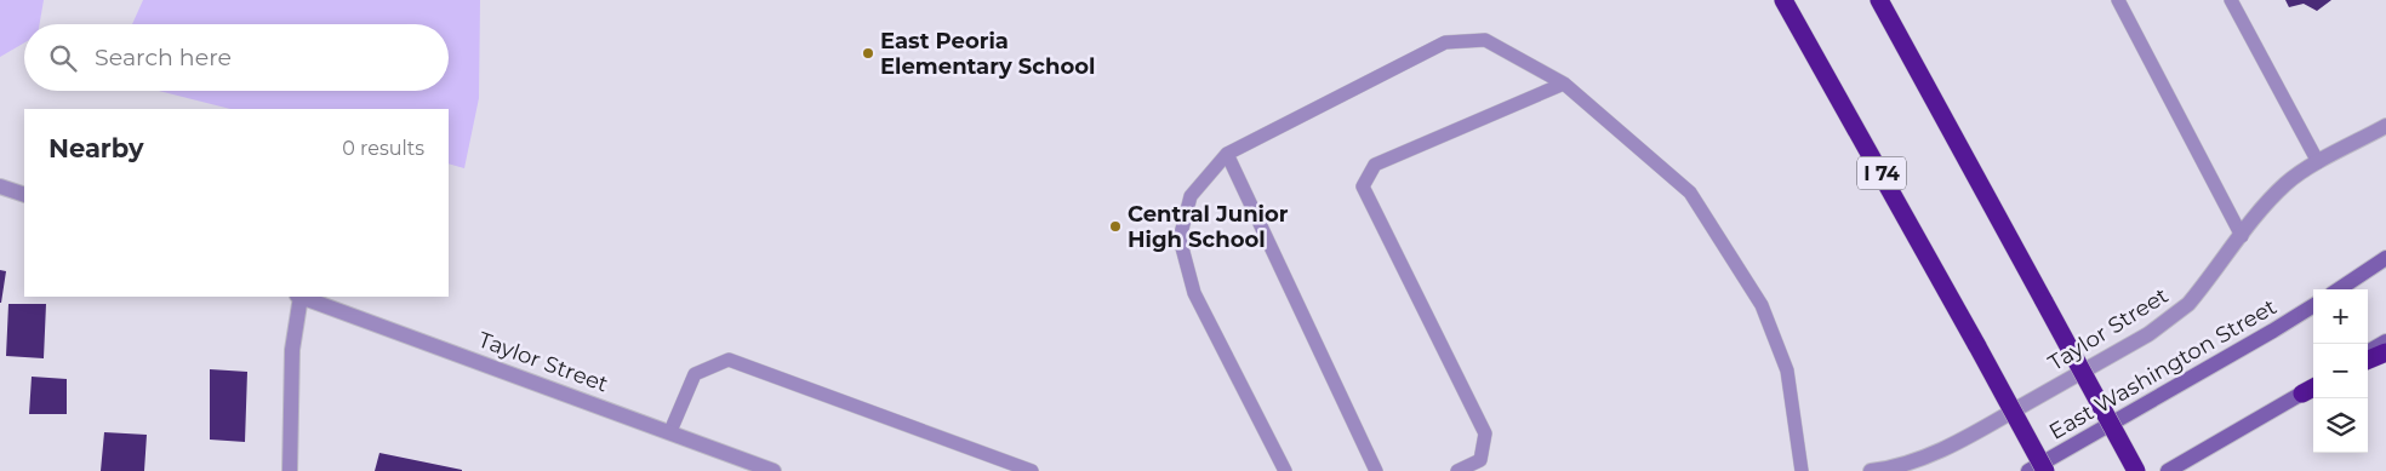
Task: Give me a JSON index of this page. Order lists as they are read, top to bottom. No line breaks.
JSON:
{"streets":{"highway":["I 74"],"main road":["East Washington Street"],"street":["Taylor Street"]},"places":["East Peoria Elementary School","Central Junior High School"],"page":{"search":"Search here","heading":["Nearby","0 results"],"map_buttons":["+","−"]}}
